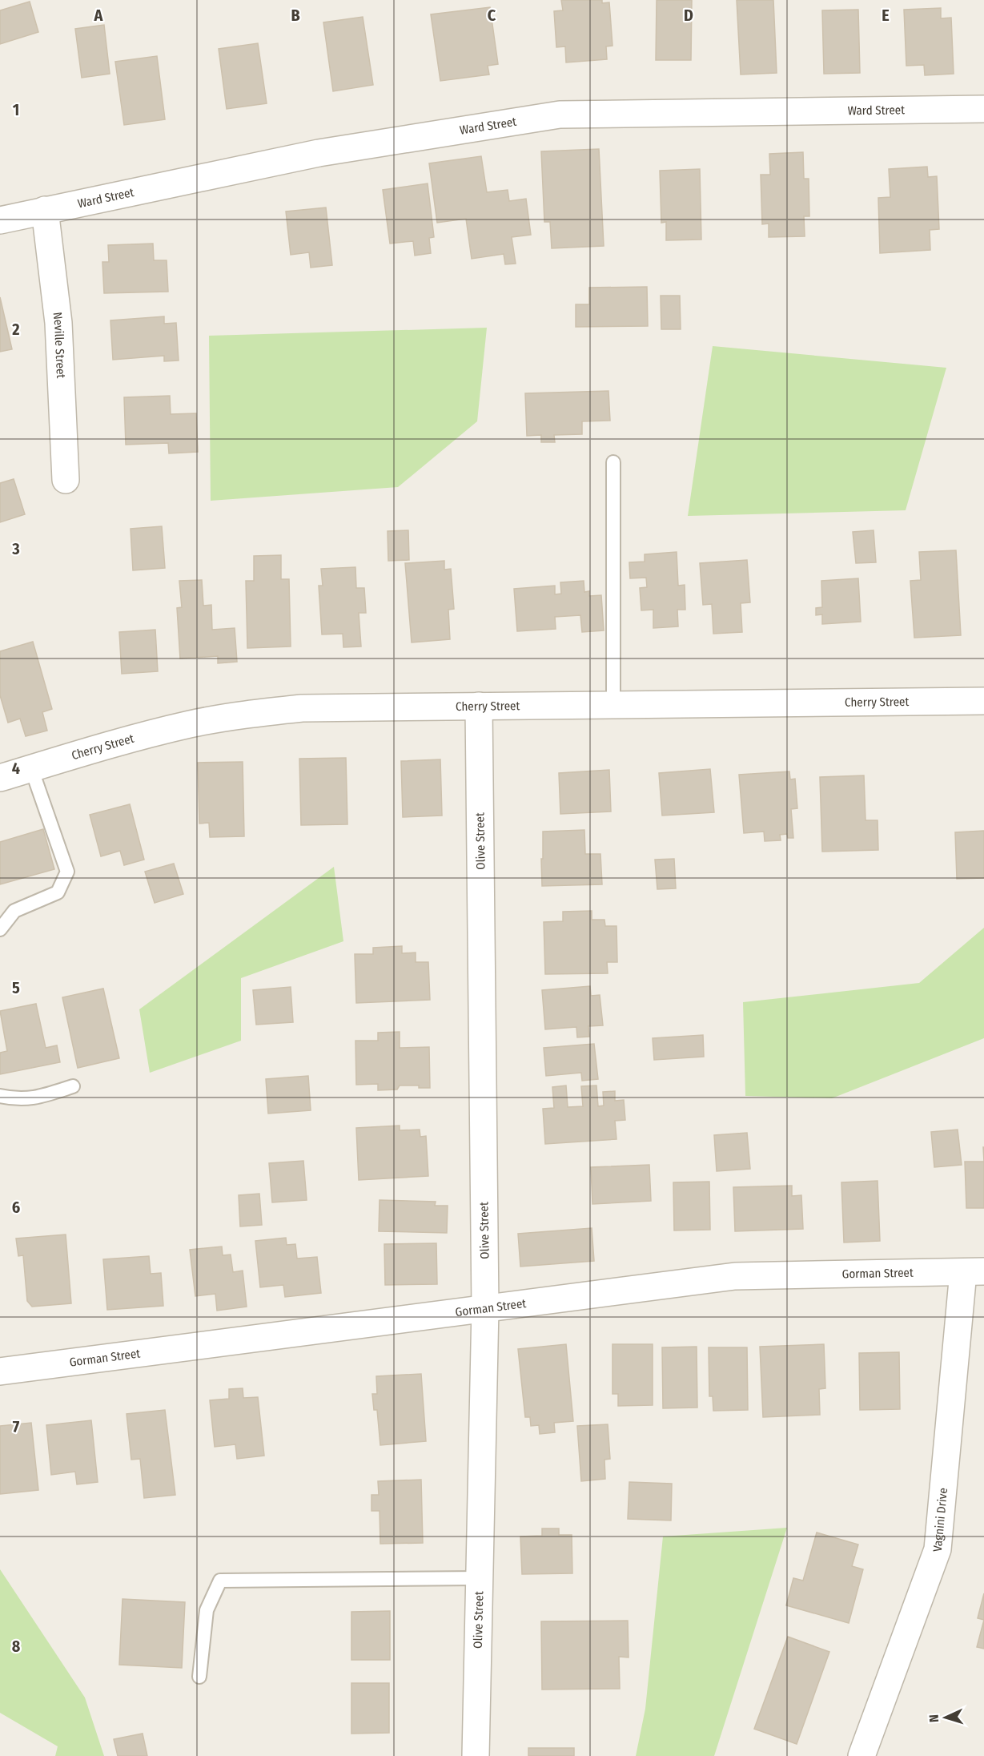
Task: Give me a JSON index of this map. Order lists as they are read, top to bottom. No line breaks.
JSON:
{"streets":{"street":["Ward Street","Neville Street","Cherry Street","Olive Street","Gorman Street","Vagnini Drive"]},"crossings":[["Ward Street","Neville Street"],["Cherry Street","Olive Street"],["Olive Street","Gorman Street"],["Gorman Street","Vagnini Drive"]],"north":"left","grid":{"columns":["A","B","C","D","E"],"rows":["1","2","3","4","5","6","7","8"]}}
